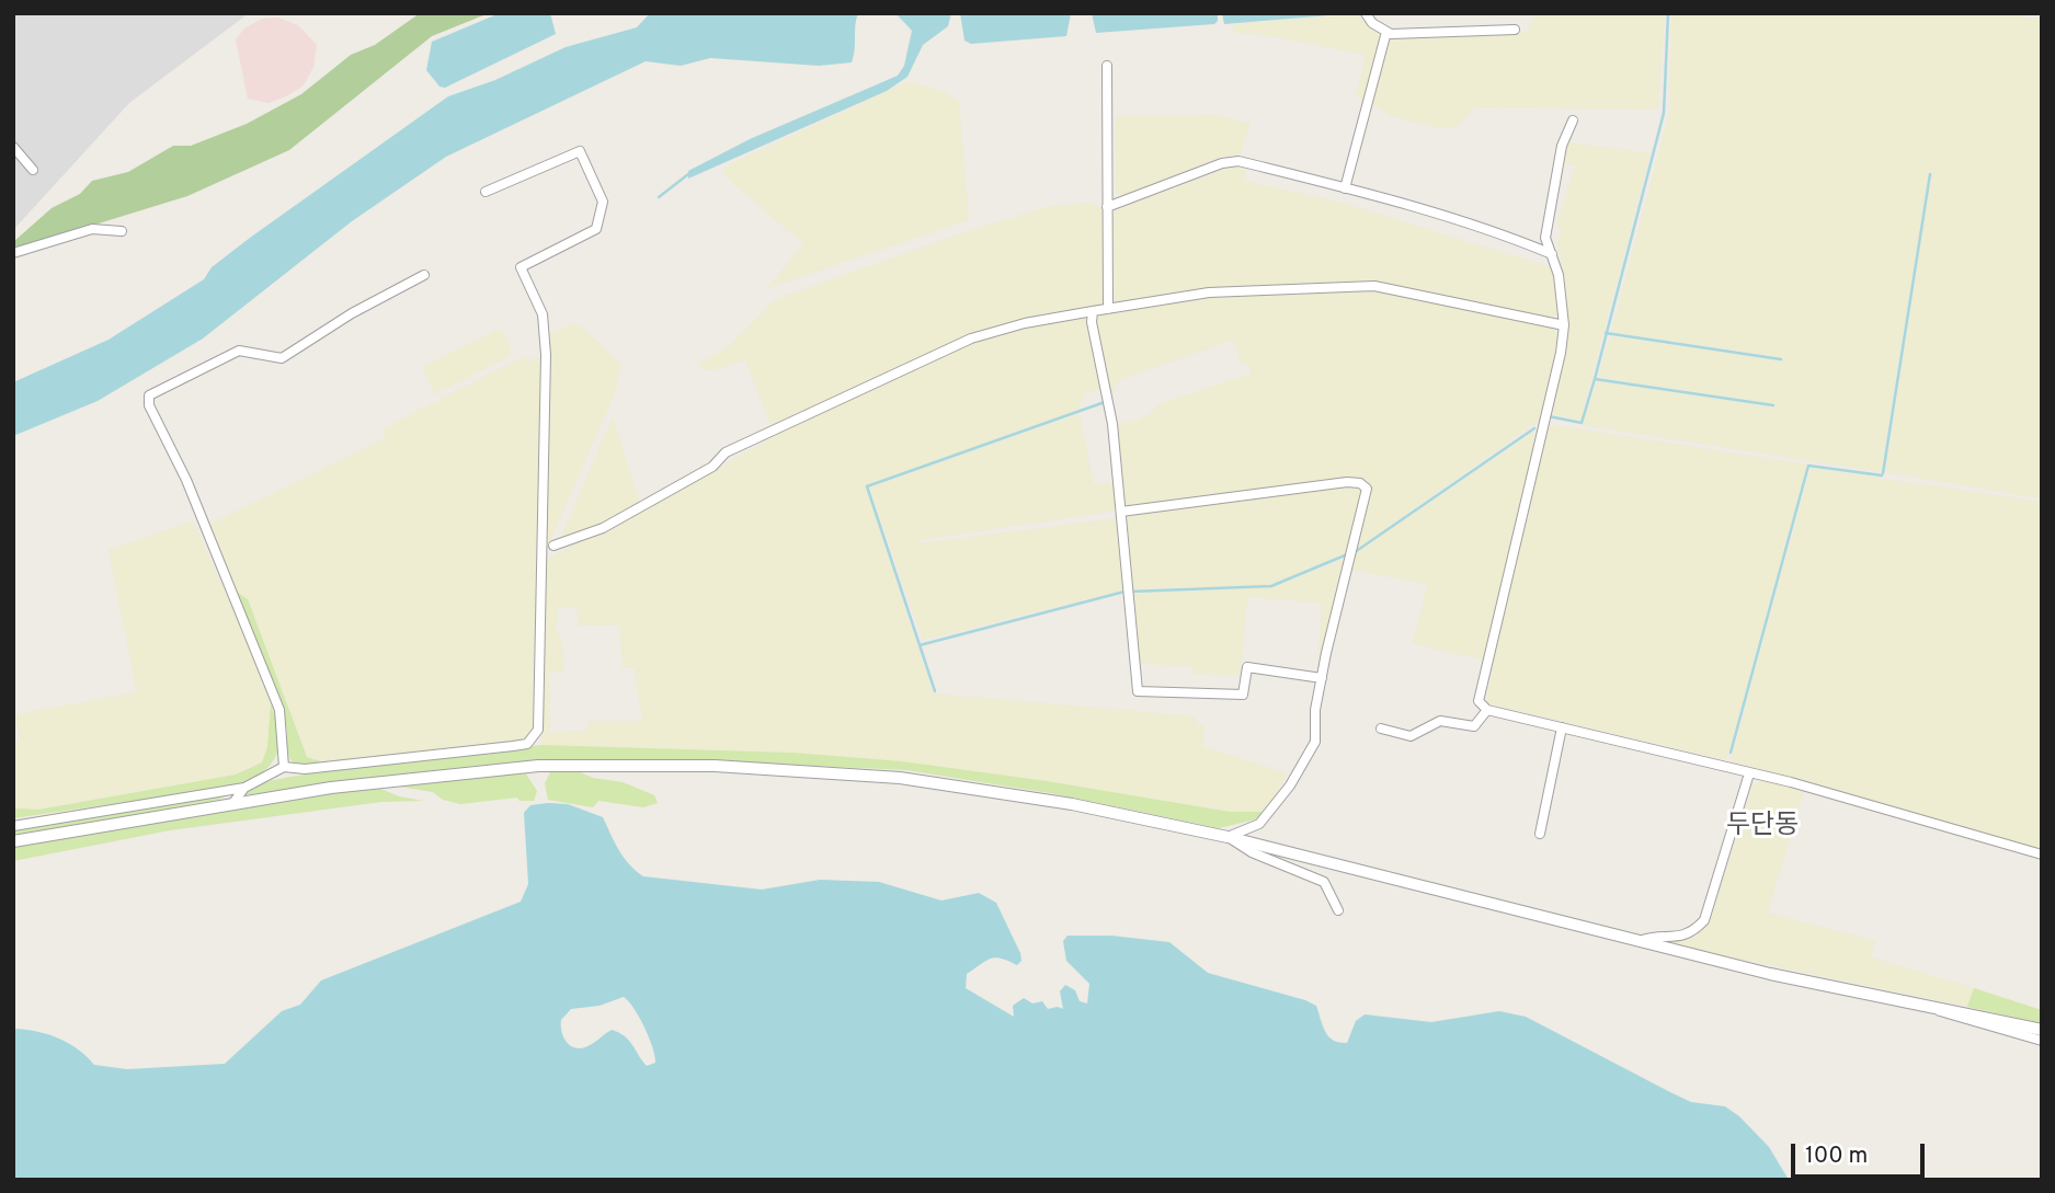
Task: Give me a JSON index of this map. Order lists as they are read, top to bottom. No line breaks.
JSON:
{"districts":["두단동"],"scale_bar":"100 m"}
